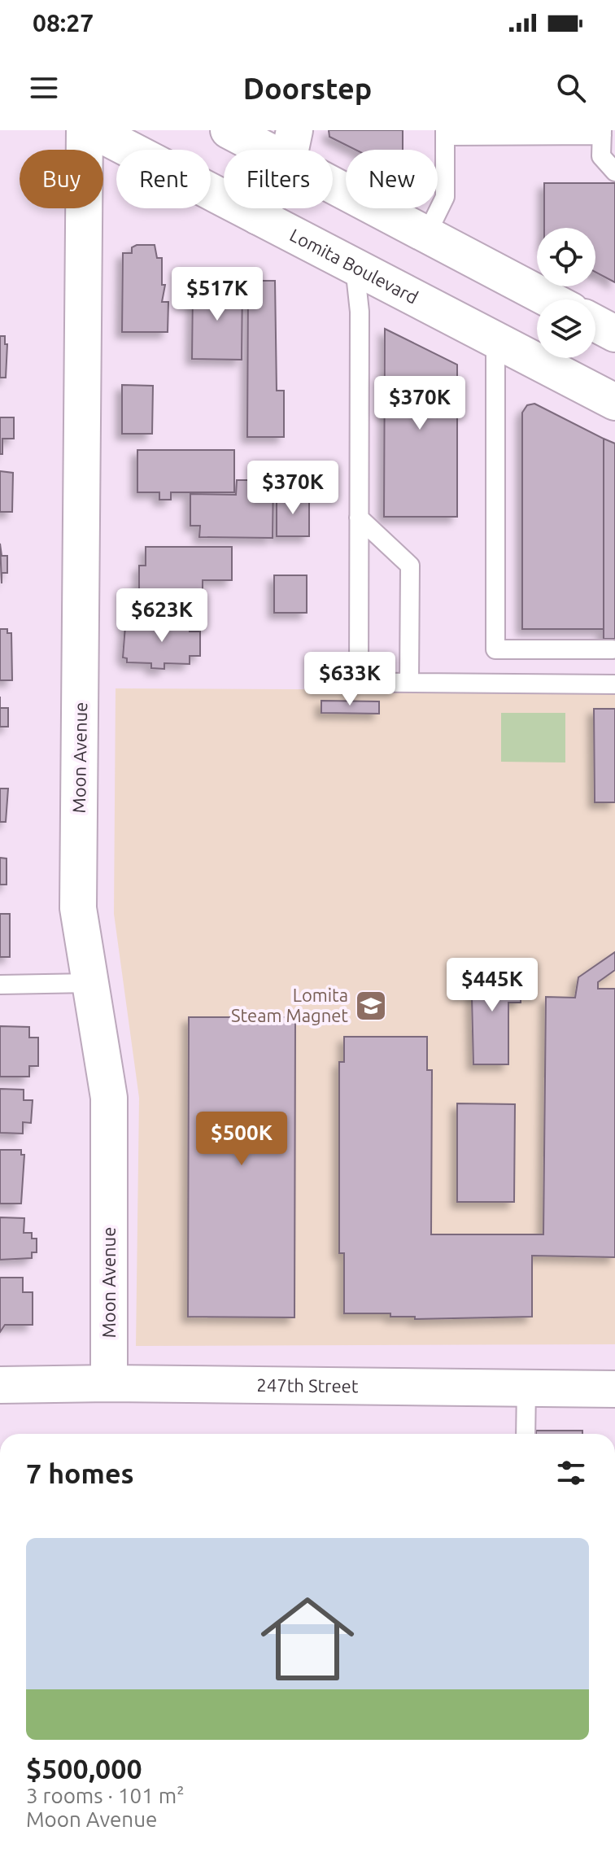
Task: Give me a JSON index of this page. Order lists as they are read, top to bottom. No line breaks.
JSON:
{"streets":{"street":["Lomita Boulevard","Moon Avenue","247th Street"]},"crossings":[["Moon Avenue","247th Street"]],"places":{"school or university":["Lomita Steam Magnet"]},"page":{"status":"08:27","header":"Doorstep","chip":["Buy","Rent","Filters","New"],"price":["$517K","$370K","$370K","$623K","$633K","$445K","$500K"],"heading":"7 homes","list":[{"name":"$500,000","note":"3 rooms · 101 m² · Moon Avenue"}]}}
